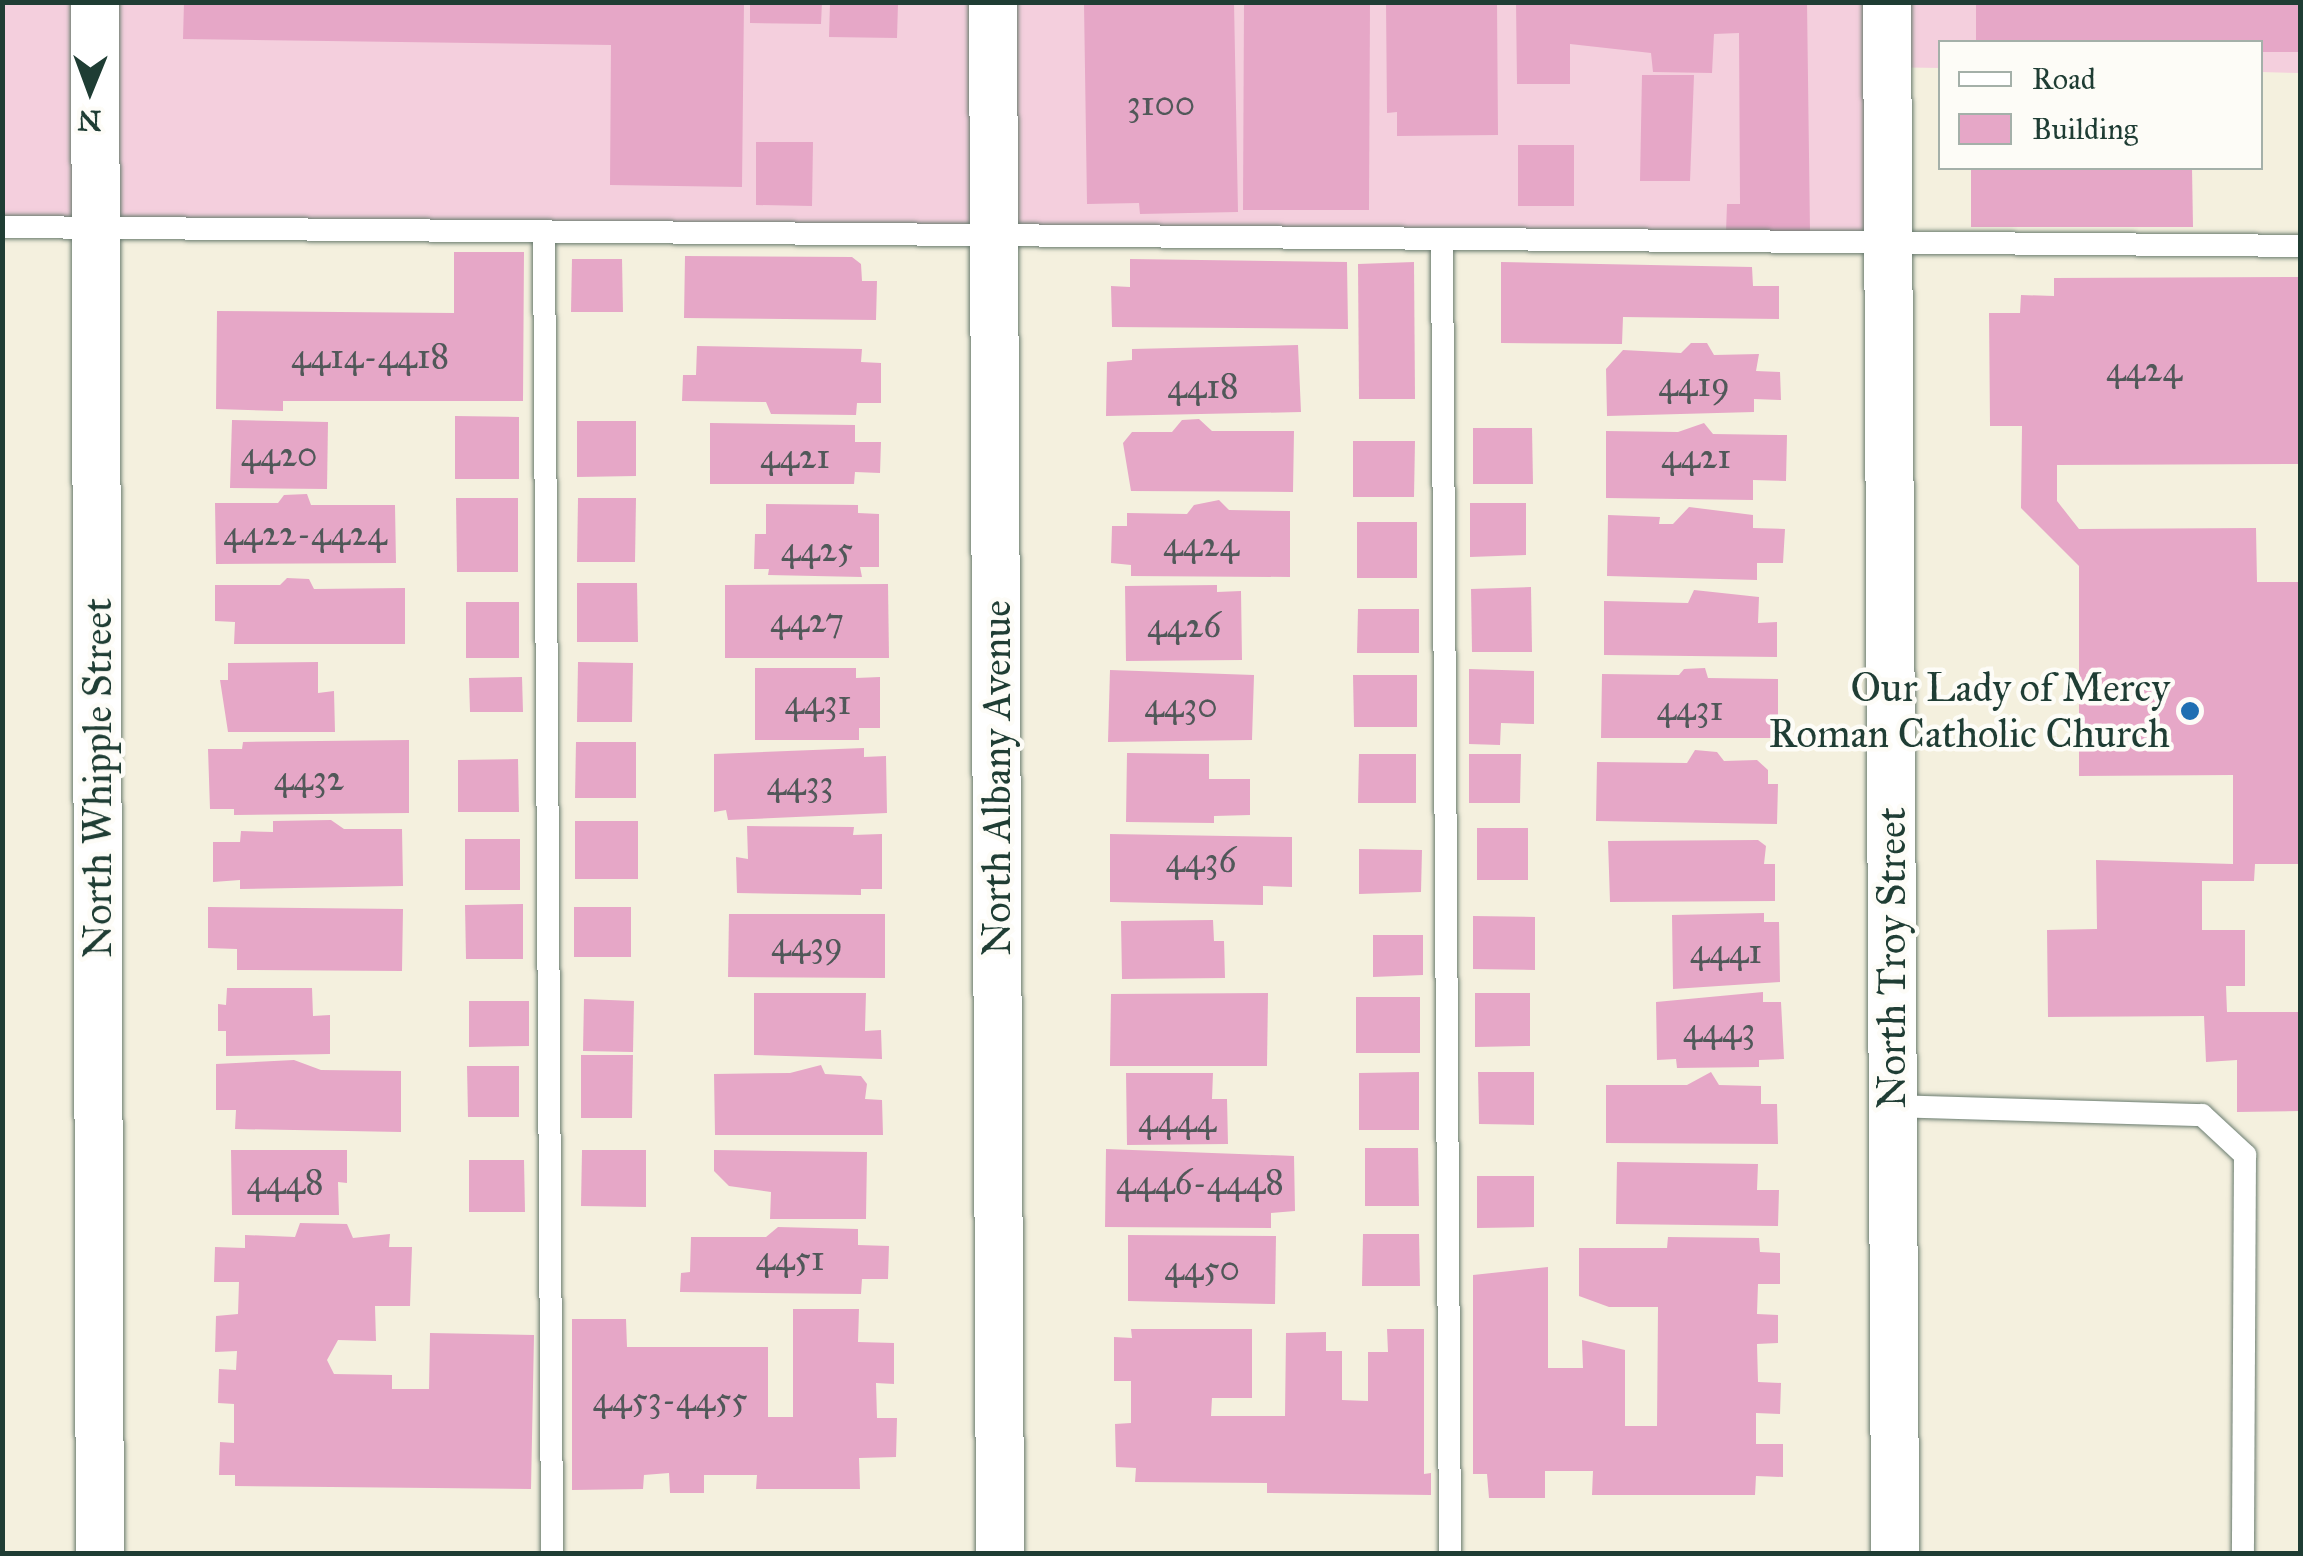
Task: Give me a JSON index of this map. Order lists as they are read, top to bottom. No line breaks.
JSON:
{"streets":{"street":["North Whipple Street","North Albany Avenue","North Troy Street"]},"places":["Our Lady of Mercy Roman Catholic Church"],"house_numbers":["3100","4414-4418","4424","4419","4418","4420","4421","4421","4422-4424","4424","4425","4427","4426","4431","4430","4431","4432","4433","4436","4439","4441","4443","4444","4448","4446-4448","4451","4450","4453-4455"],"legend":["Road","Building"],"north":"bottom"}
